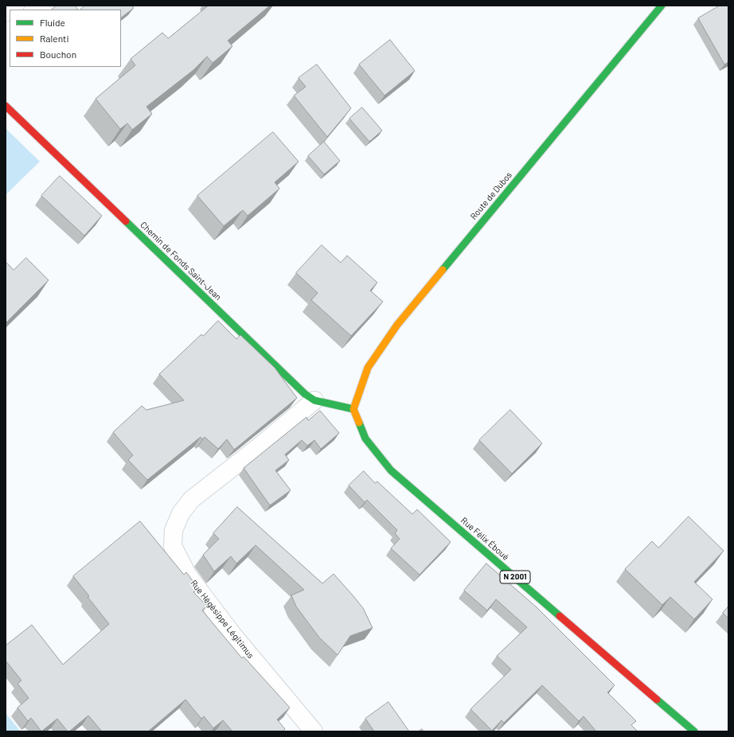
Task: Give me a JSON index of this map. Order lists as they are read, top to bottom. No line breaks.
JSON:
{"streets":{"main road":["Route de Dubos","Chemin de Fonds Saint-Jean","Rue Félix Éboué","N 2001"],"street":["Rue Hégésippe Légitimus"]},"crossings":[["Route de Dubos","Chemin de Fonds Saint-Jean"],["Route de Dubos","Rue Félix Éboué"],["Chemin de Fonds Saint-Jean","Rue Félix Éboué"],["Chemin de Fonds Saint-Jean","Rue Hégésippe Légitimus"]],"legend":["Fluide","Ralenti","Bouchon"]}
